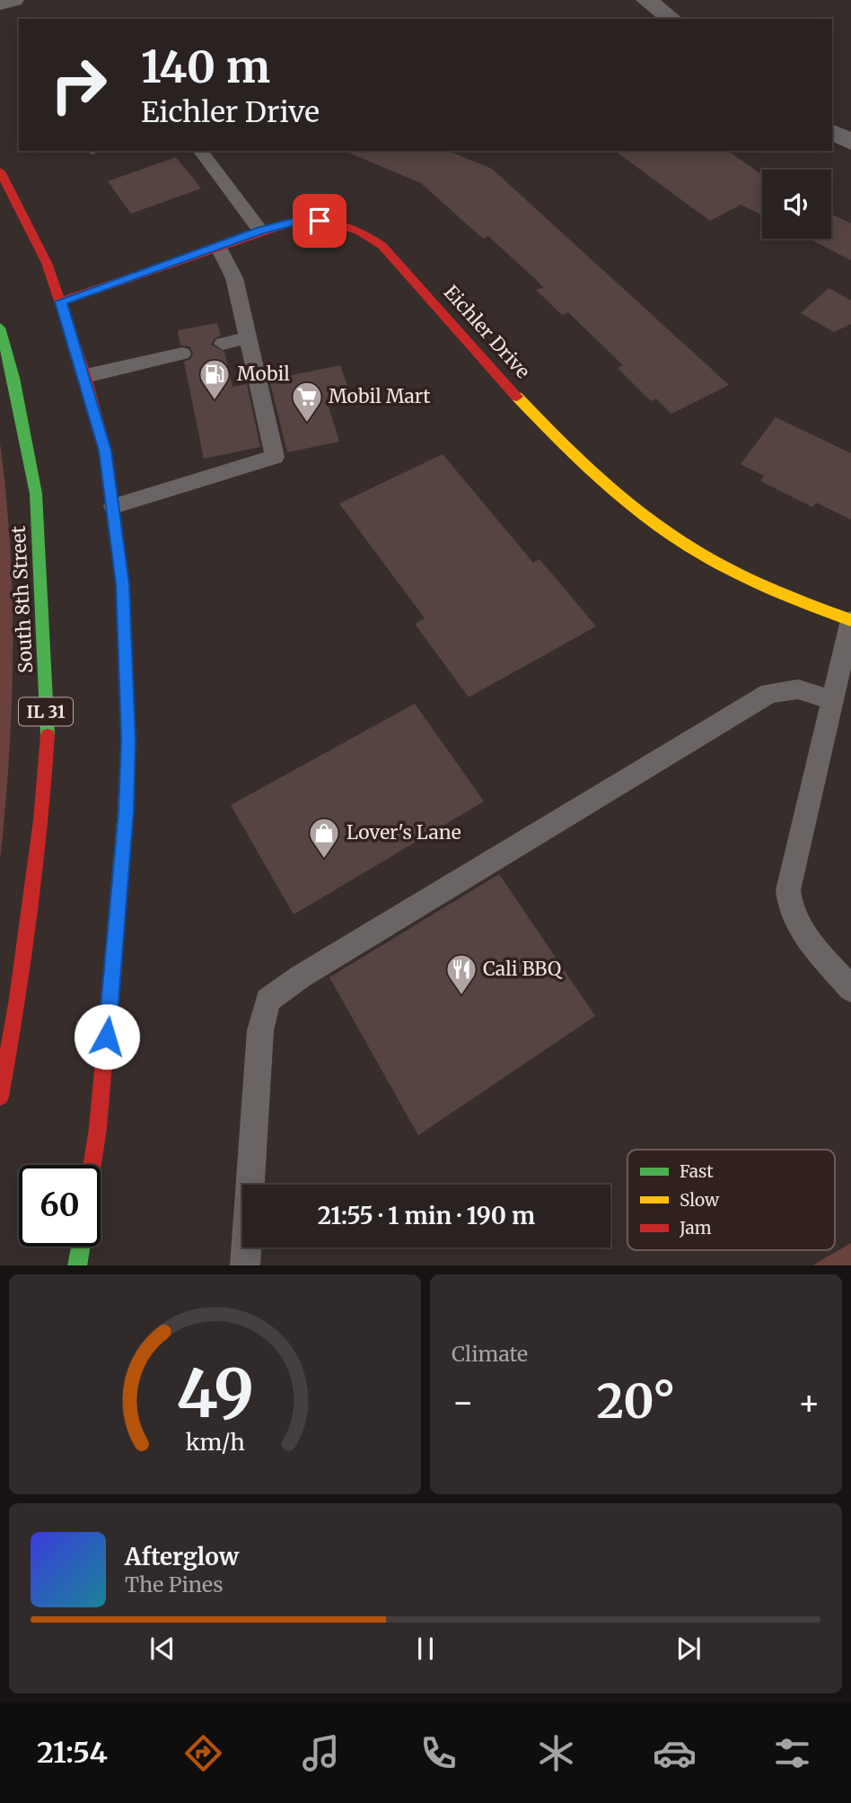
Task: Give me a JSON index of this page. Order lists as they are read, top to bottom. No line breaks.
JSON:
{"streets":{"main road":["Eichler Drive","South 8th Street","IL 31"]},"places":{"fuel station":["Mobil"],"supermarket":["Mobil Mart"],"shop":["Lover's Lane"],"restaurant":["Cali BBQ"]},"legend":["Fast","Slow","Jam"],"page":{"turn":["140 m","Eichler Drive"],"limit":"60","trip":"21:55 · 1 min · 190 m","tile":"Climate","heat":["−","20°","+"],"song":["Afterglow","The Pines"],"tabs":"21:54","gauge":["49","km/h"]}}
